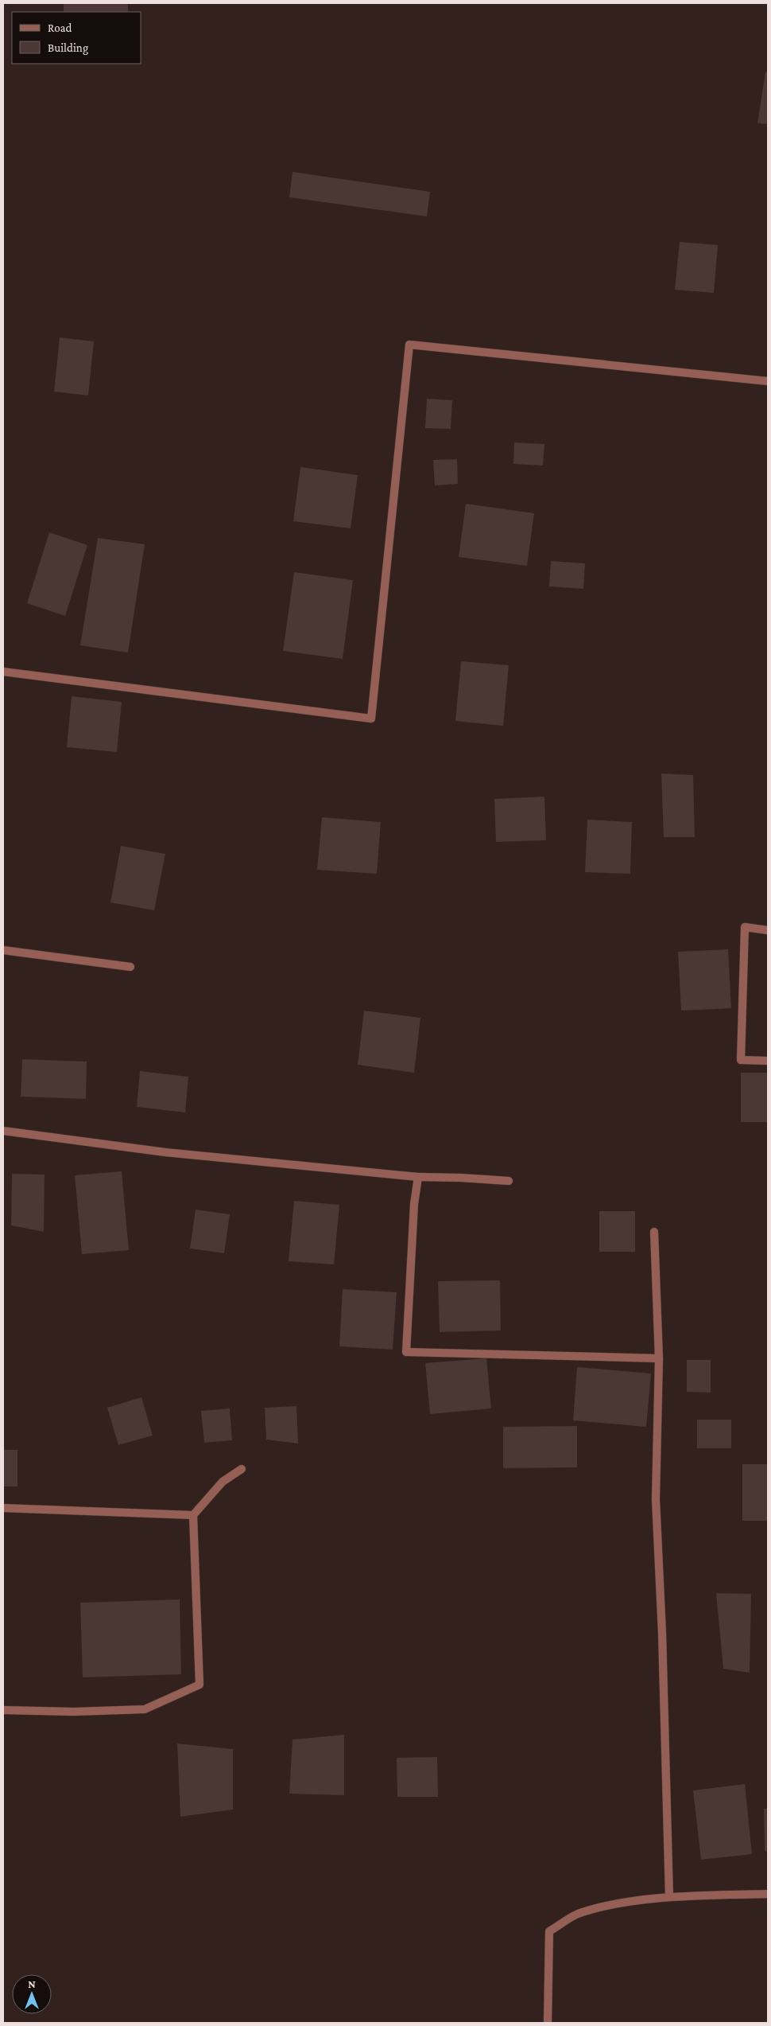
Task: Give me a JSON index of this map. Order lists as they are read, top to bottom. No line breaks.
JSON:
{"legend":["Road","Building"],"north":"top"}
